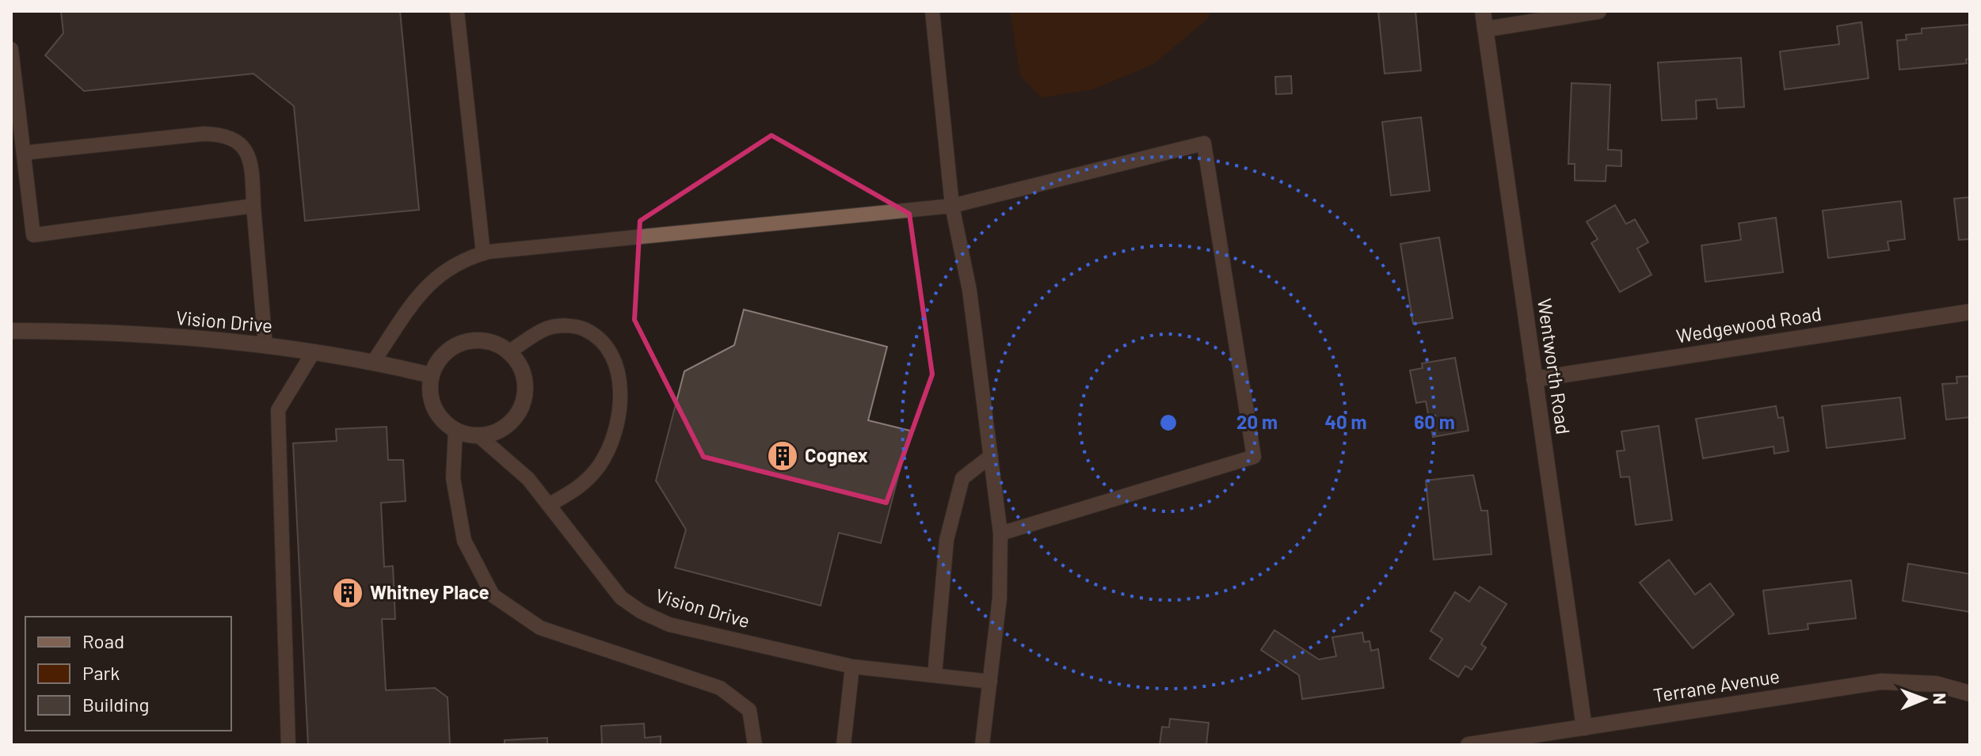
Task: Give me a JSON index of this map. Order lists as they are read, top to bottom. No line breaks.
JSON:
{"streets":{"street":["Vision Drive","Wedgewood Road","Wentworth Road","Terrane Avenue"]},"crossings":[["Wedgewood Road","Wentworth Road"],["Wentworth Road","Terrane Avenue"]],"places":{"building":["Cognex","Whitney Place"]},"legend":["Road","Park","Building"],"north":"right","rings":["20 m","40 m","60 m"]}
